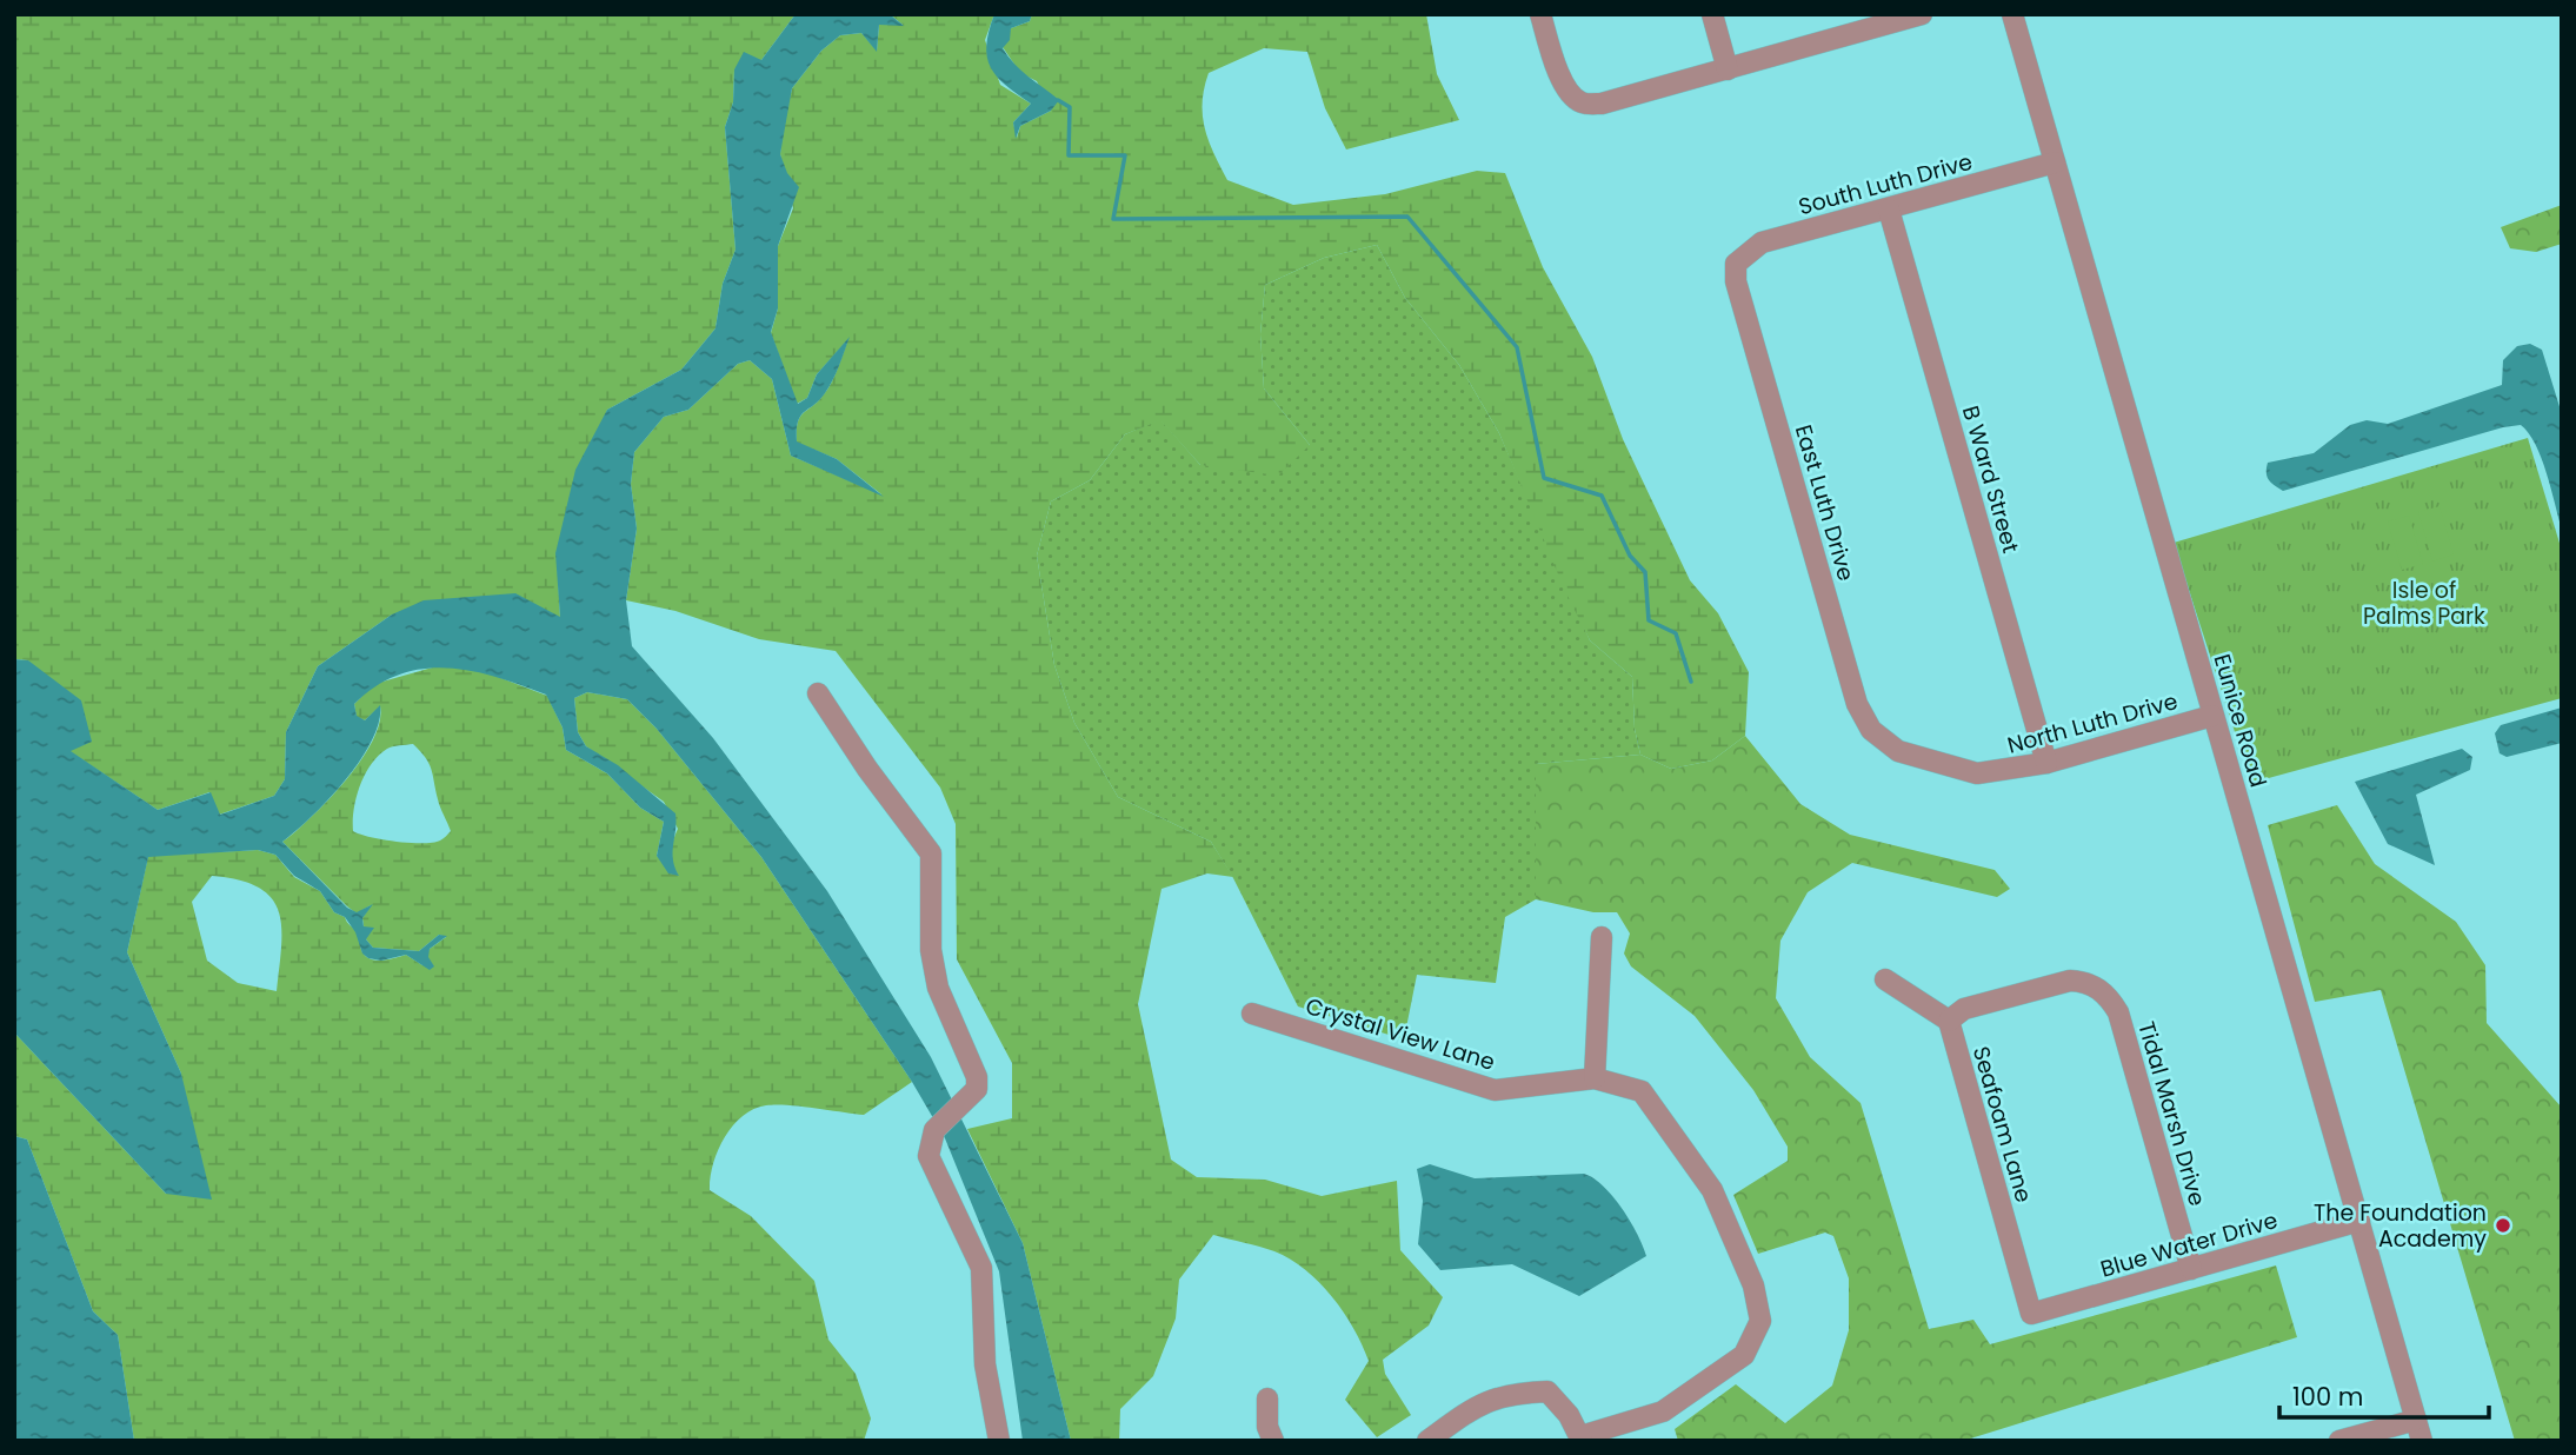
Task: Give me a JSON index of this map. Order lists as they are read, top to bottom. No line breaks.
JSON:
{"streets":{"street":["South Luth Drive","B Ward Street","East Luth Drive","Eunice Road","North Luth Drive","Crystal View Lane","Tidal Marsh Drive","Seafoam Lane","Blue Water Drive"]},"crossings":[["South Luth Drive","B Ward Street"],["South Luth Drive","East Luth Drive"],["South Luth Drive","Eunice Road"],["B Ward Street","North Luth Drive"],["East Luth Drive","North Luth Drive"],["Eunice Road","North Luth Drive"],["Eunice Road","Blue Water Drive"],["Tidal Marsh Drive","Seafoam Lane"],["Tidal Marsh Drive","Blue Water Drive"],["Seafoam Lane","Blue Water Drive"]],"parks":["Isle of Palms Park"],"places":["The Foundation Academy"],"scale_bar":"100 m"}
